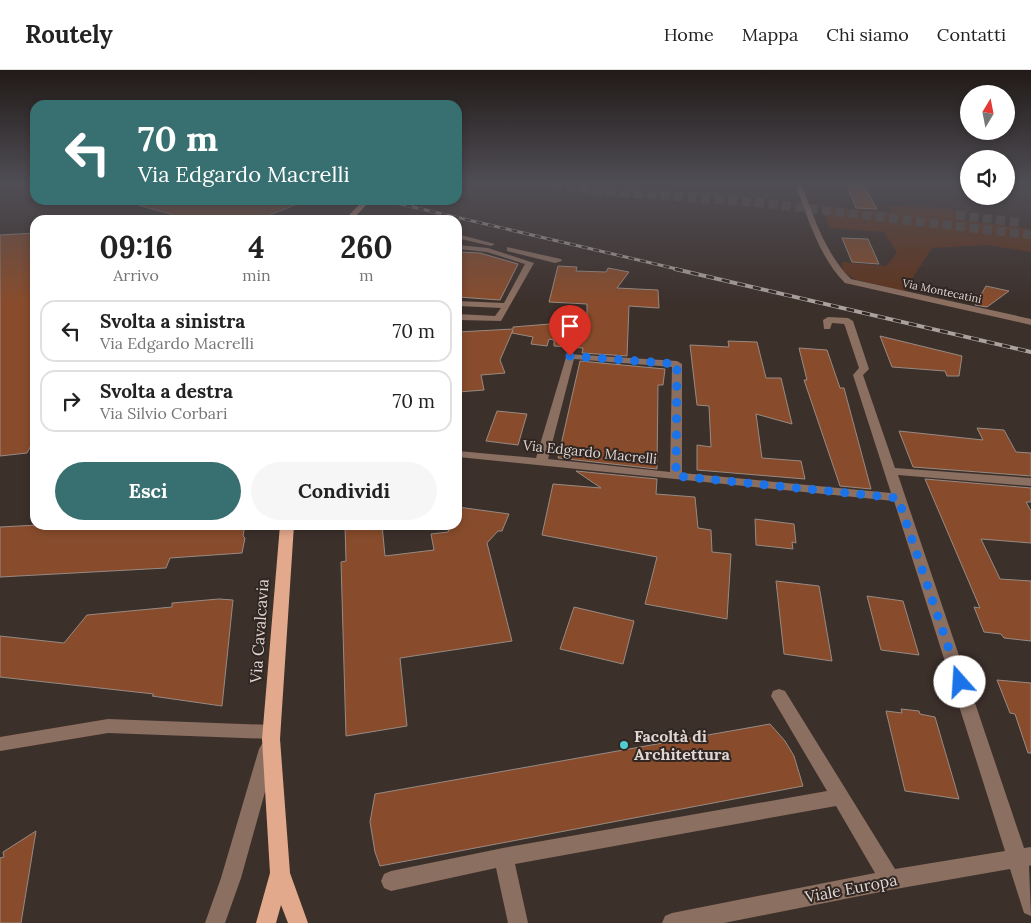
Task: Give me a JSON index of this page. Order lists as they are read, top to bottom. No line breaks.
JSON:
{"streets":{"main road":["Via Cavalcavia"],"street":["Via Montecatini","Via Edgardo Macrelli","Viale Europa"]},"places":["Facoltà di Architettura"],"north":"top","page":{"header":"Routely","nav":["Home","Mappa","Chi siamo","Contatti"],"turn":["70 m","Via Edgardo Macrelli"],"eta":["09:16","Arrivo","4","min","260","m"],"list":[{"name":"Svolta a sinistra","note":"Via Edgardo Macrelli","value":"70 m"},{"name":"Svolta a destra","note":"Via Silvio Corbari","value":"70 m"}],"buttons":["Esci","Condividi"]}}
